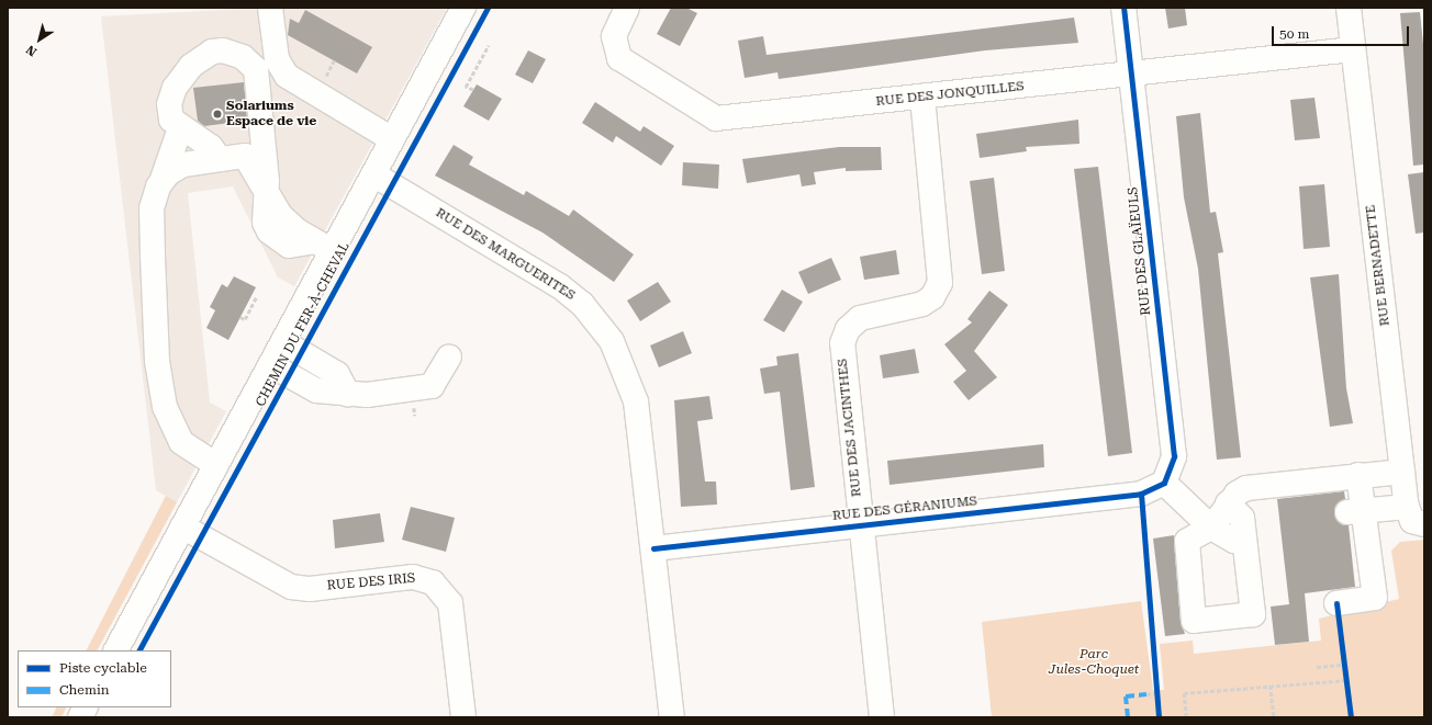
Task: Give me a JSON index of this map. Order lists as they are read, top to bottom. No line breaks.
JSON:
{"streets":{"street":["RUE DES JONQUILLES","RUE DES GLAÏEULS","RUE DES MARGUERITES","RUE BERNADETTE","CHEMIN DU FER-À-CHEVAL","RUE DES JACINTHES","RUE DES GÉRANIUMS","RUE DES IRIS"]},"crossings":[["RUE DES JONQUILLES","RUE DES GLAÏEULS"],["RUE DES JONQUILLES","RUE BERNADETTE"],["RUE DES JONQUILLES","RUE DES JACINTHES"],["RUE DES GLAÏEULS","RUE DES GÉRANIUMS"],["RUE DES MARGUERITES","CHEMIN DU FER-À-CHEVAL"],["RUE DES MARGUERITES","RUE DES GÉRANIUMS"],["CHEMIN DU FER-À-CHEVAL","RUE DES IRIS"],["RUE DES JACINTHES","RUE DES GÉRANIUMS"]],"parks":["Parc Jules-Choquet"],"places":["Solariums Espace de vie"],"legend":["Piste cyclable","Chemin"],"scale_bar":"50 m","north":"bottom left"}
